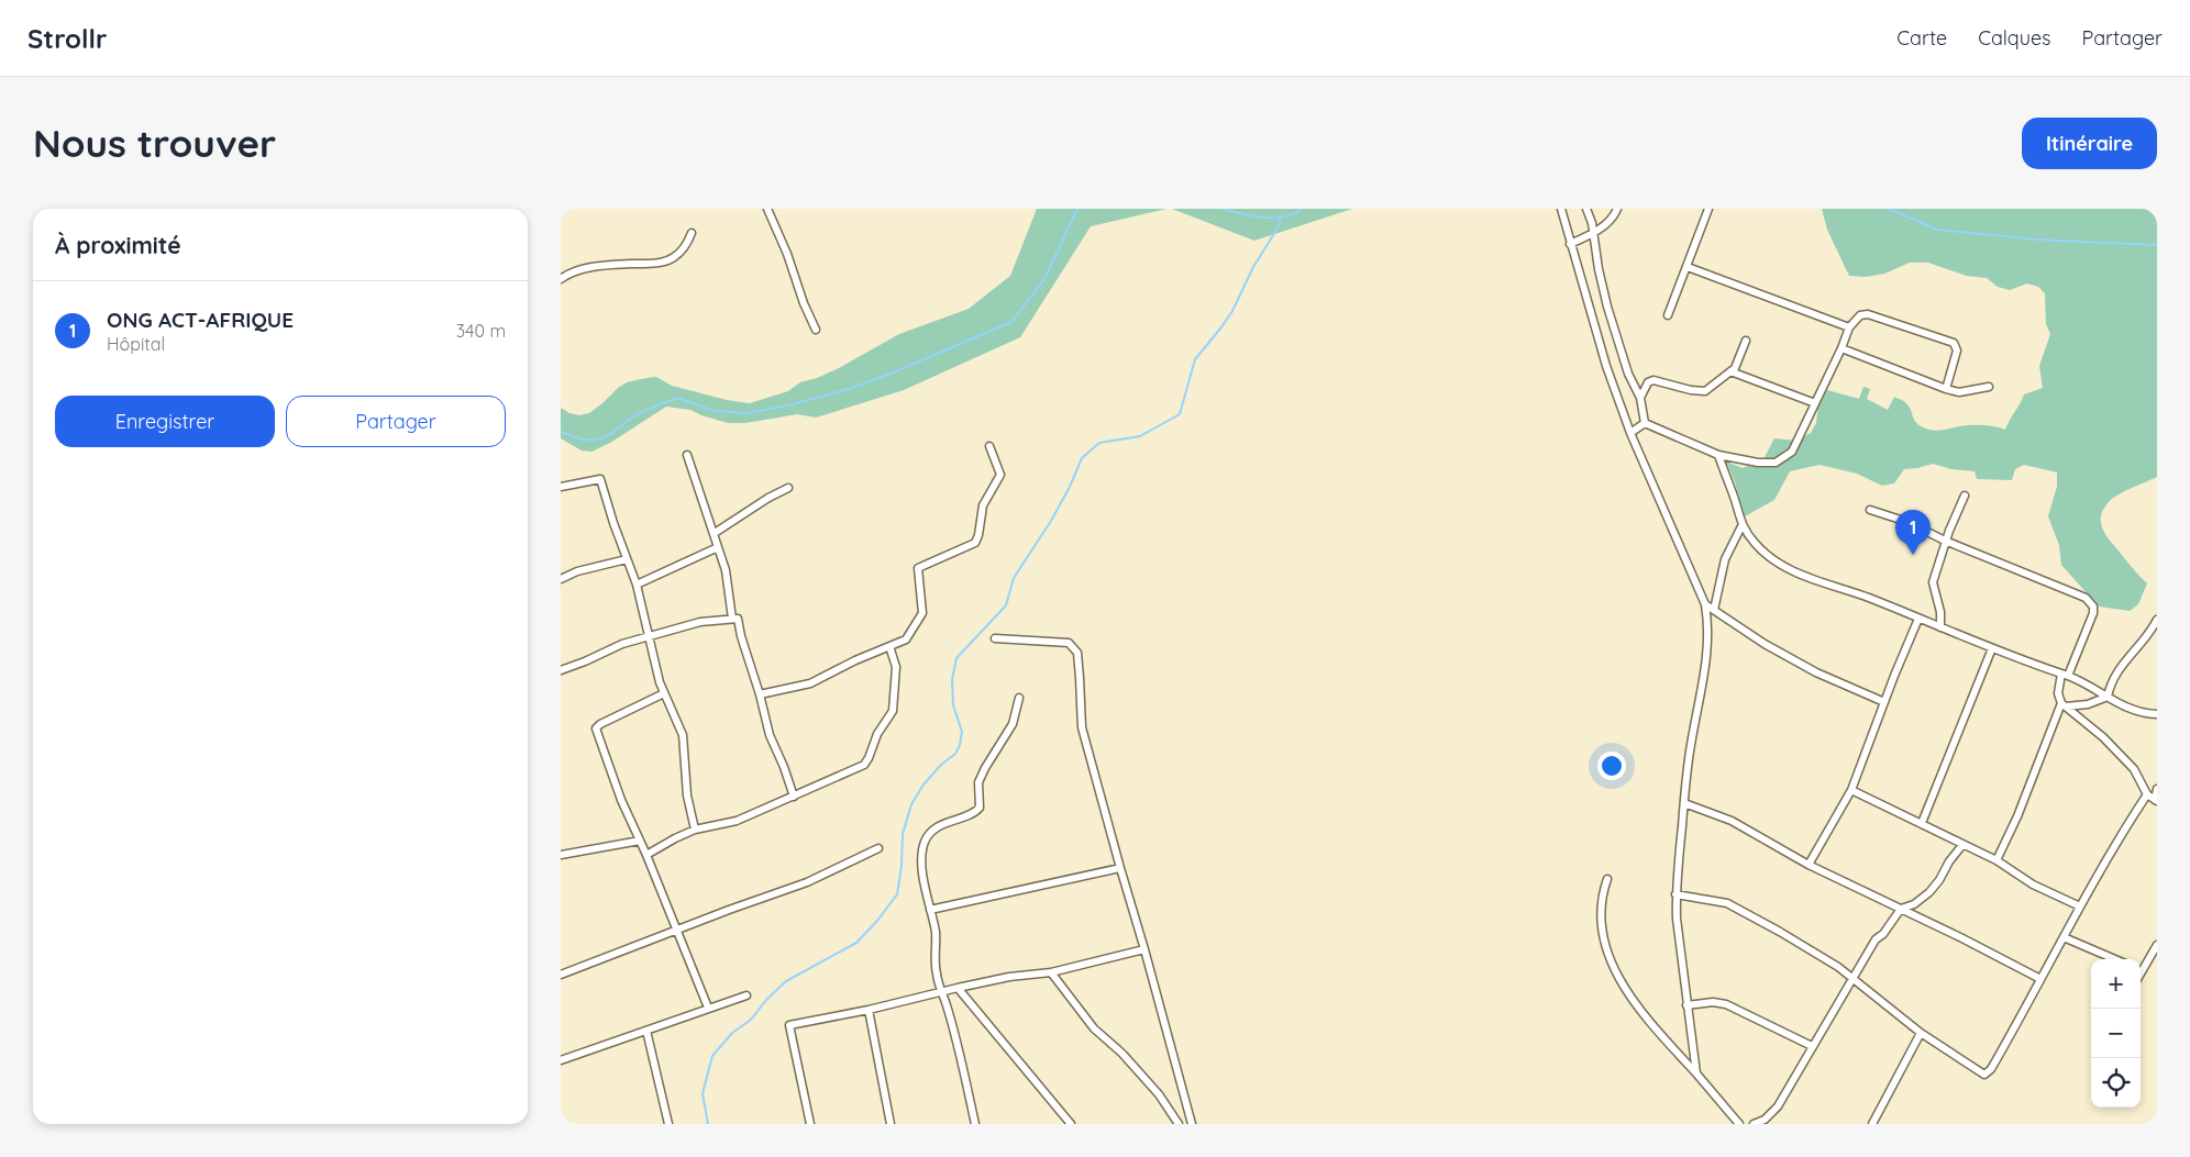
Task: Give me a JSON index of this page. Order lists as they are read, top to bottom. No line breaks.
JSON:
{"page":{"header":"Strollr","nav":["Carte","Calques","Partager"],"buttons":["Itinéraire",["Enregistrer","Partager"]],"title":"Nous trouver","heading":"À proximité","list":[{"mark":"1","name":"ONG ACT-AFRIQUE","note":"Hôpital","value":"340 m"}],"pins":"1","map_buttons":["+","−"]}}
